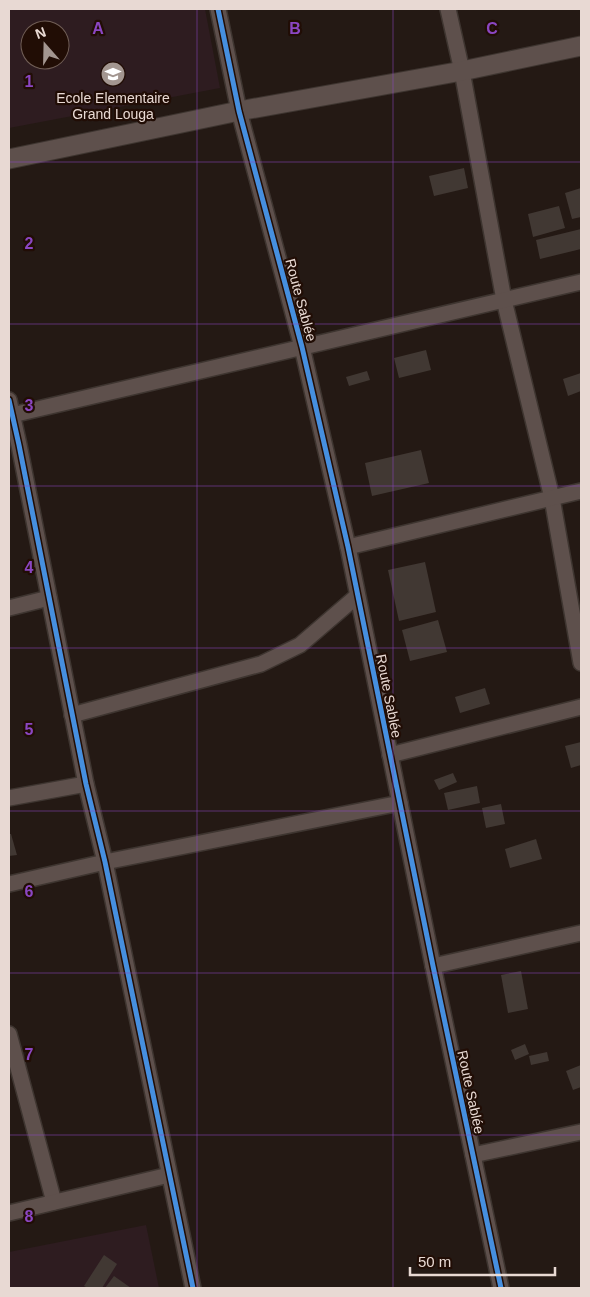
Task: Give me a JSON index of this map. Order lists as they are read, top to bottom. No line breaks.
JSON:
{"streets":{"street":["Route Sablée"]},"places":{"school or university":["Ecole Elementaire Grand Louga"]},"scale_bar":"50 m","north":"top","grid":{"columns":["A","B","C"],"rows":["1","2","3","4","5","6","7","8"]}}
